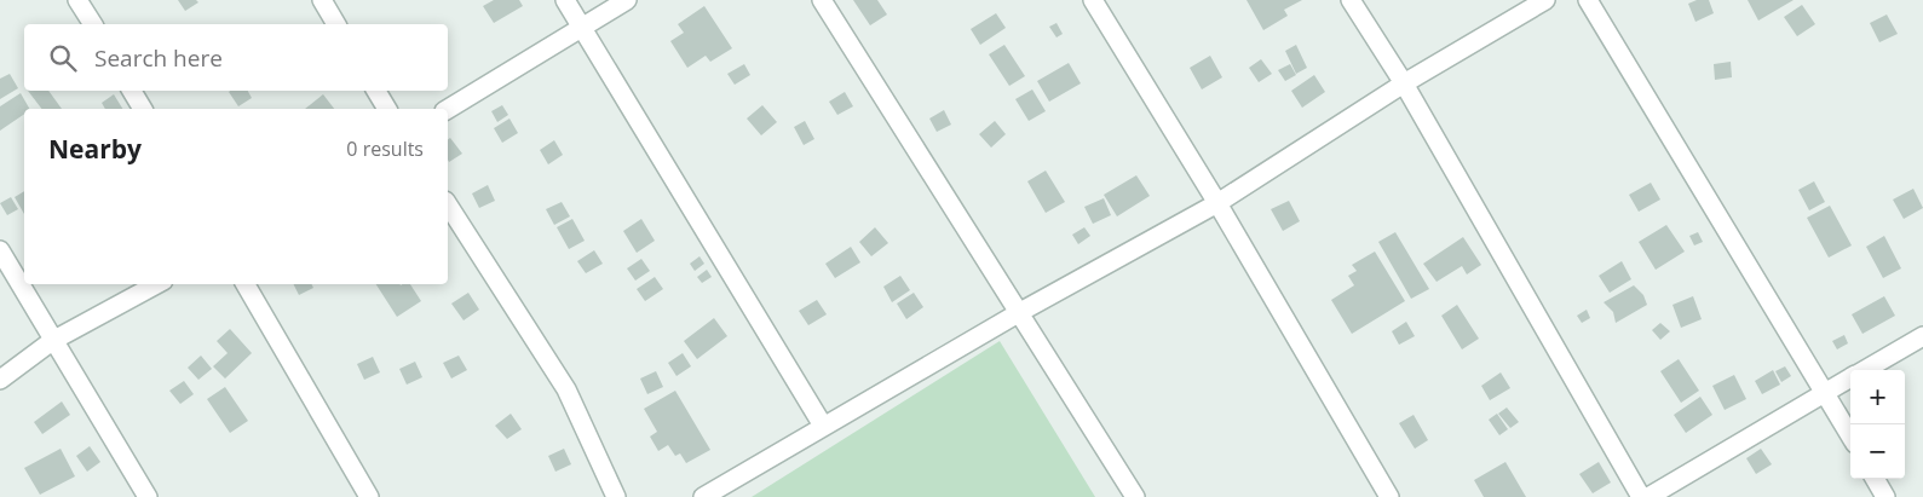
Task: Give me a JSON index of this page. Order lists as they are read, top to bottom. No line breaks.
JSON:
{"page":{"search":"Search here","heading":["Nearby","0 results"],"map_buttons":["+","−"]}}
